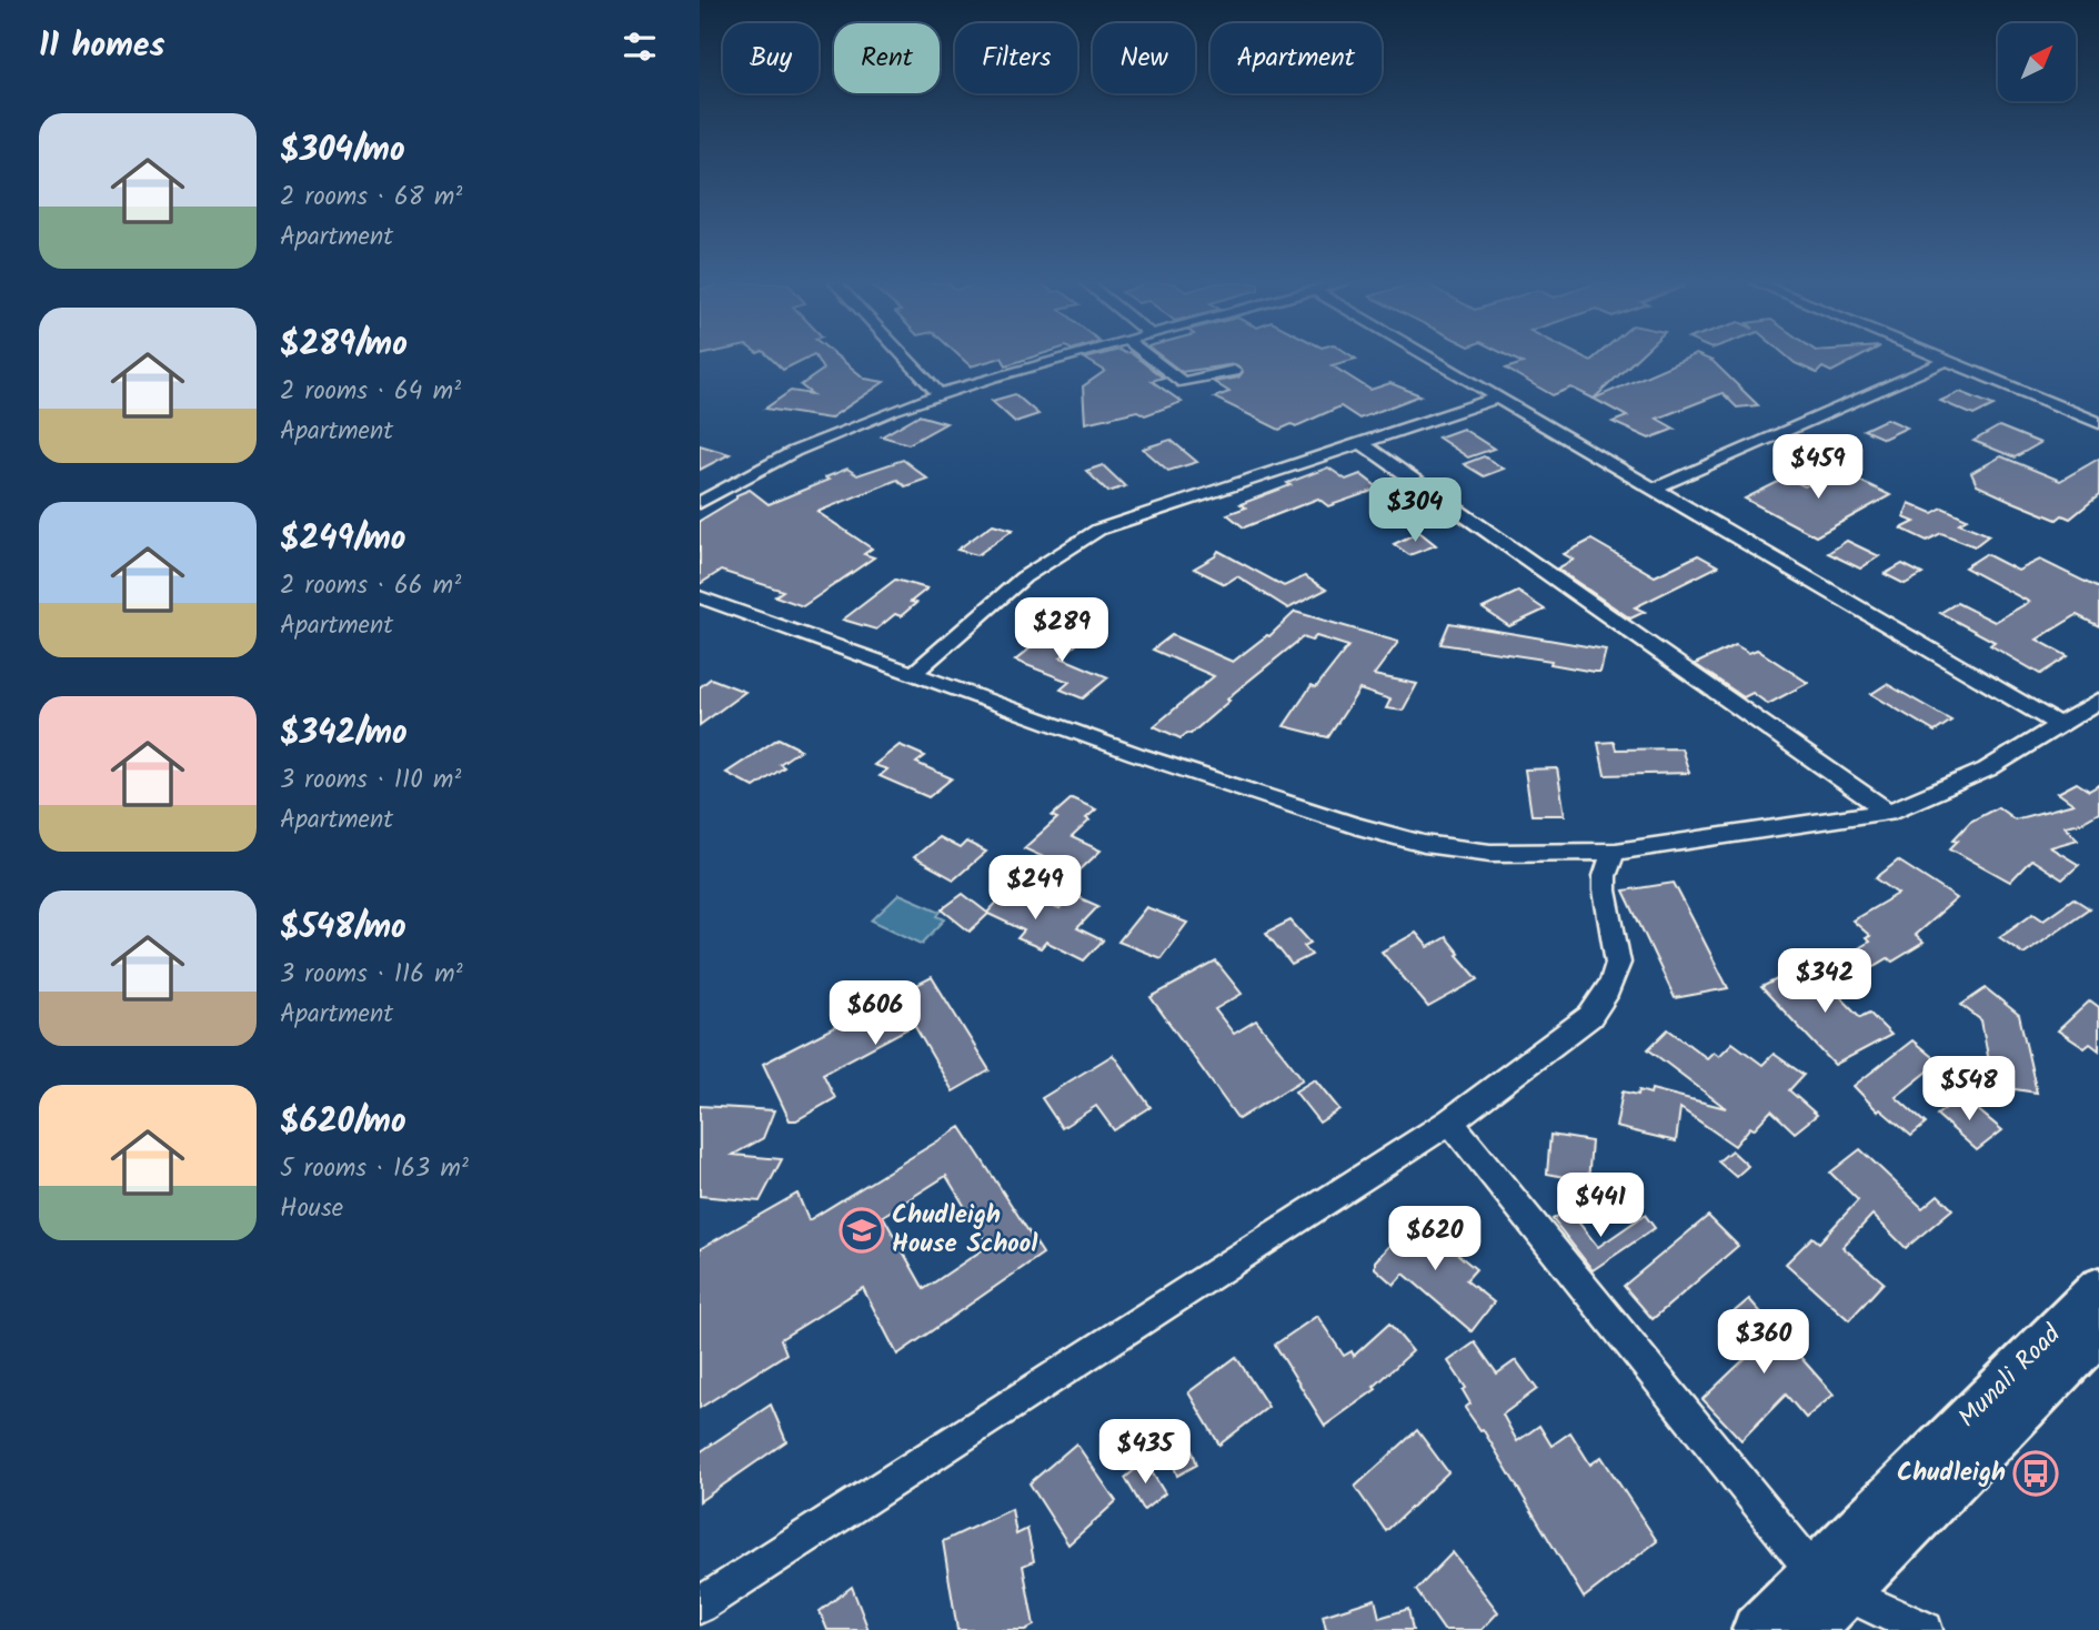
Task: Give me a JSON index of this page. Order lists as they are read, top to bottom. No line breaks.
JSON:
{"streets":{"main road":["Munali Road"]},"places":{"school or university":["Chudleigh House School"],"bus stop":["Chudleigh"]},"north":"top right","page":{"heading":"11 homes","chip":["Buy","Rent","Filters","New","Apartment"],"list":[{"name":"$304/mo","note":"2 rooms · 68 m² · Apartment"},{"name":"$289/mo","note":"2 rooms · 64 m² · Apartment"},{"name":"$249/mo","note":"2 rooms · 66 m² · Apartment"},{"name":"$342/mo","note":"3 rooms · 110 m² · Apartment"},{"name":"$548/mo","note":"3 rooms · 116 m² · Apartment"},{"name":"$620/mo","note":"5 rooms · 163 m² · House"}],"price":["$459","$304","$289","$249","$342","$606","$548","$441","$620","$360","$435"]}}
